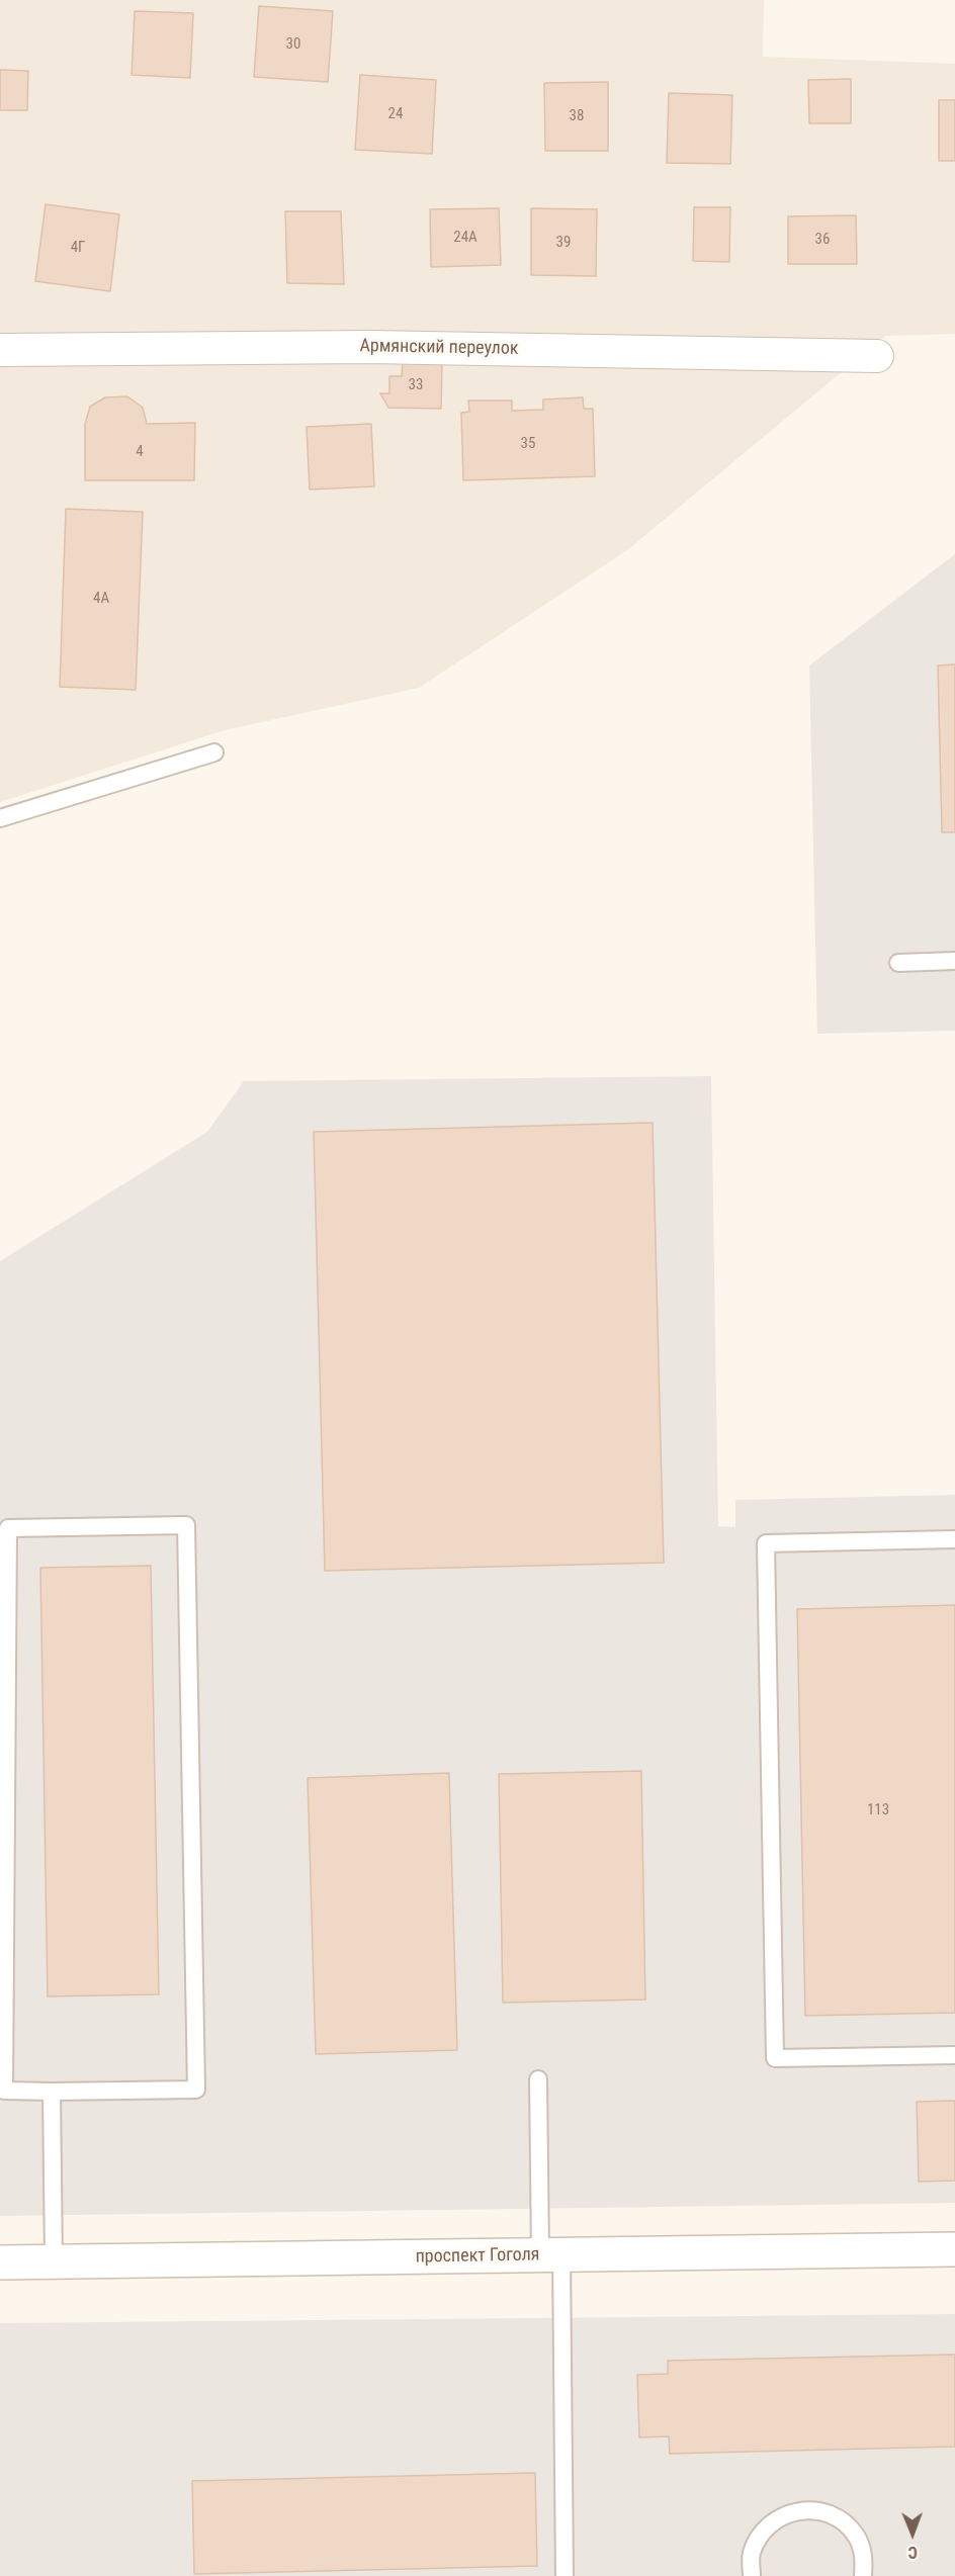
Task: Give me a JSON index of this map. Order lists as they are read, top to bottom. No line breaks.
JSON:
{"streets":{"street":["Армянский переулок","проспект Гоголя"]},"house_numbers":["30","24","38","24А","36","39","4Г","33","35","4","4А","113"],"north":"bottom"}
